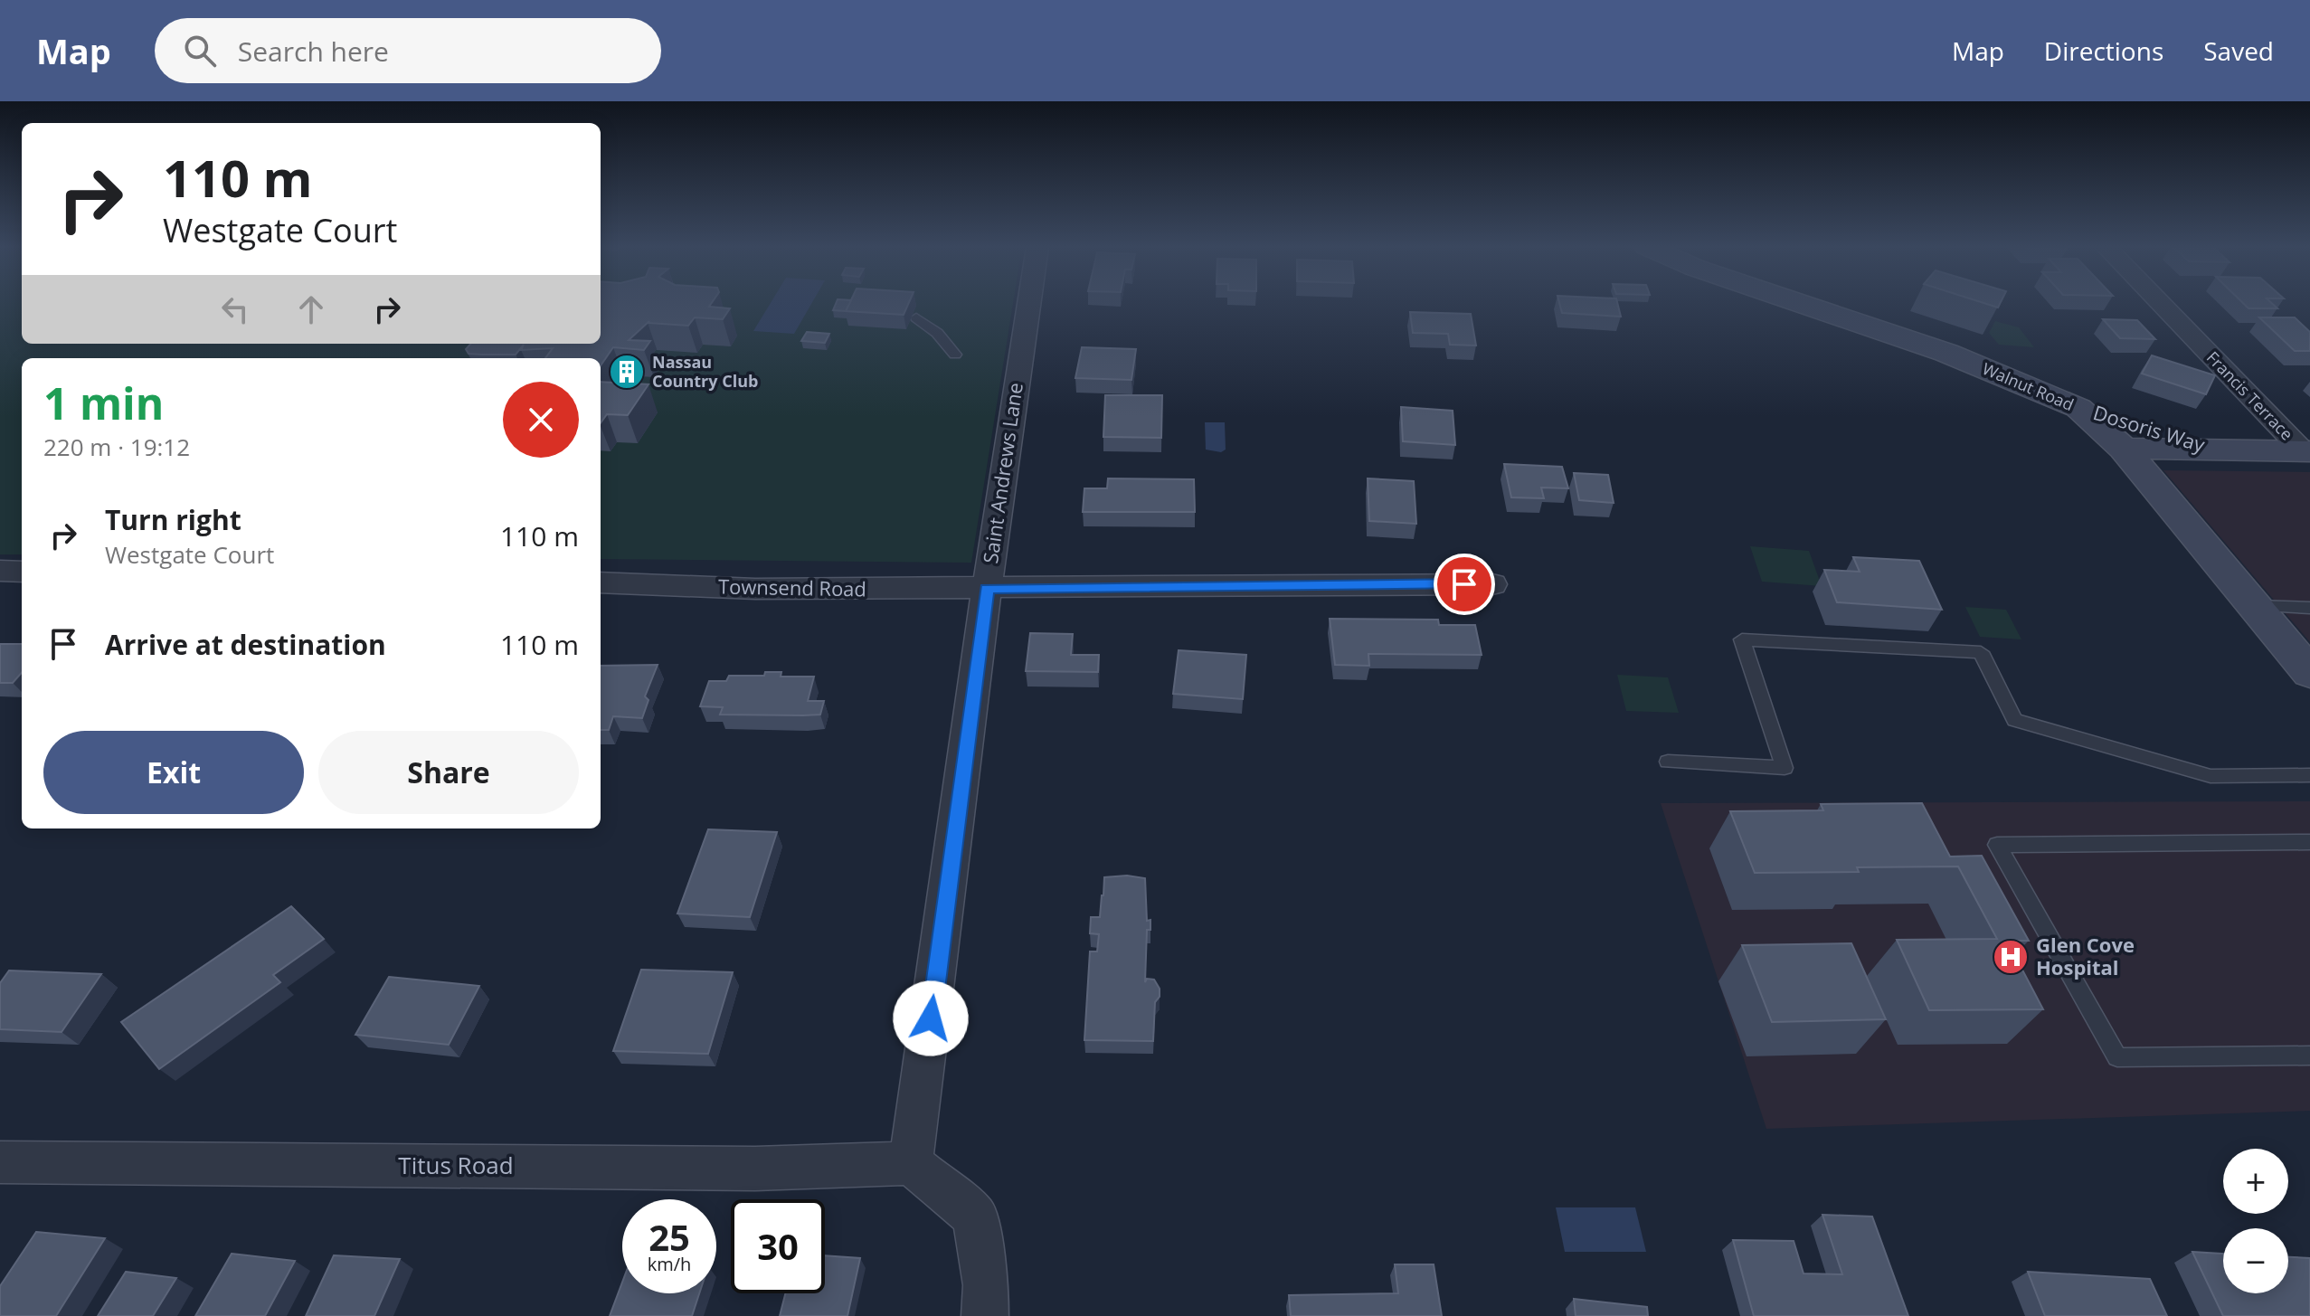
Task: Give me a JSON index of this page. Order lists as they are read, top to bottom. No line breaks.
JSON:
{"streets":{"street":["Walnut Road","Francis Terrace","Dosoris Way","Saint Andrews Lane","Townsend Road","Titus Road"]},"crossings":[["Walnut Road","Dosoris Way"],["Francis Terrace","Dosoris Way"],["Saint Andrews Lane","Townsend Road"],["Saint Andrews Lane","Titus Road"]],"places":{"building":["Nassau Country Club"],"hospital":["Glen Cove Hospital"]},"page":{"header":"Map","search":"Search here","nav":["Map","Directions","Saved"],"turn":["110 m","Westgate Court"],"heading":["1 min","220 m · 19:12"],"list":[{"name":"Turn right","note":"Westgate Court","value":"110 m"},{"name":"Arrive at destination","value":"110 m"}],"buttons":["Exit","Share"],"map_buttons":["+","−"],"speed":"25 km/h","limit":"30"}}
